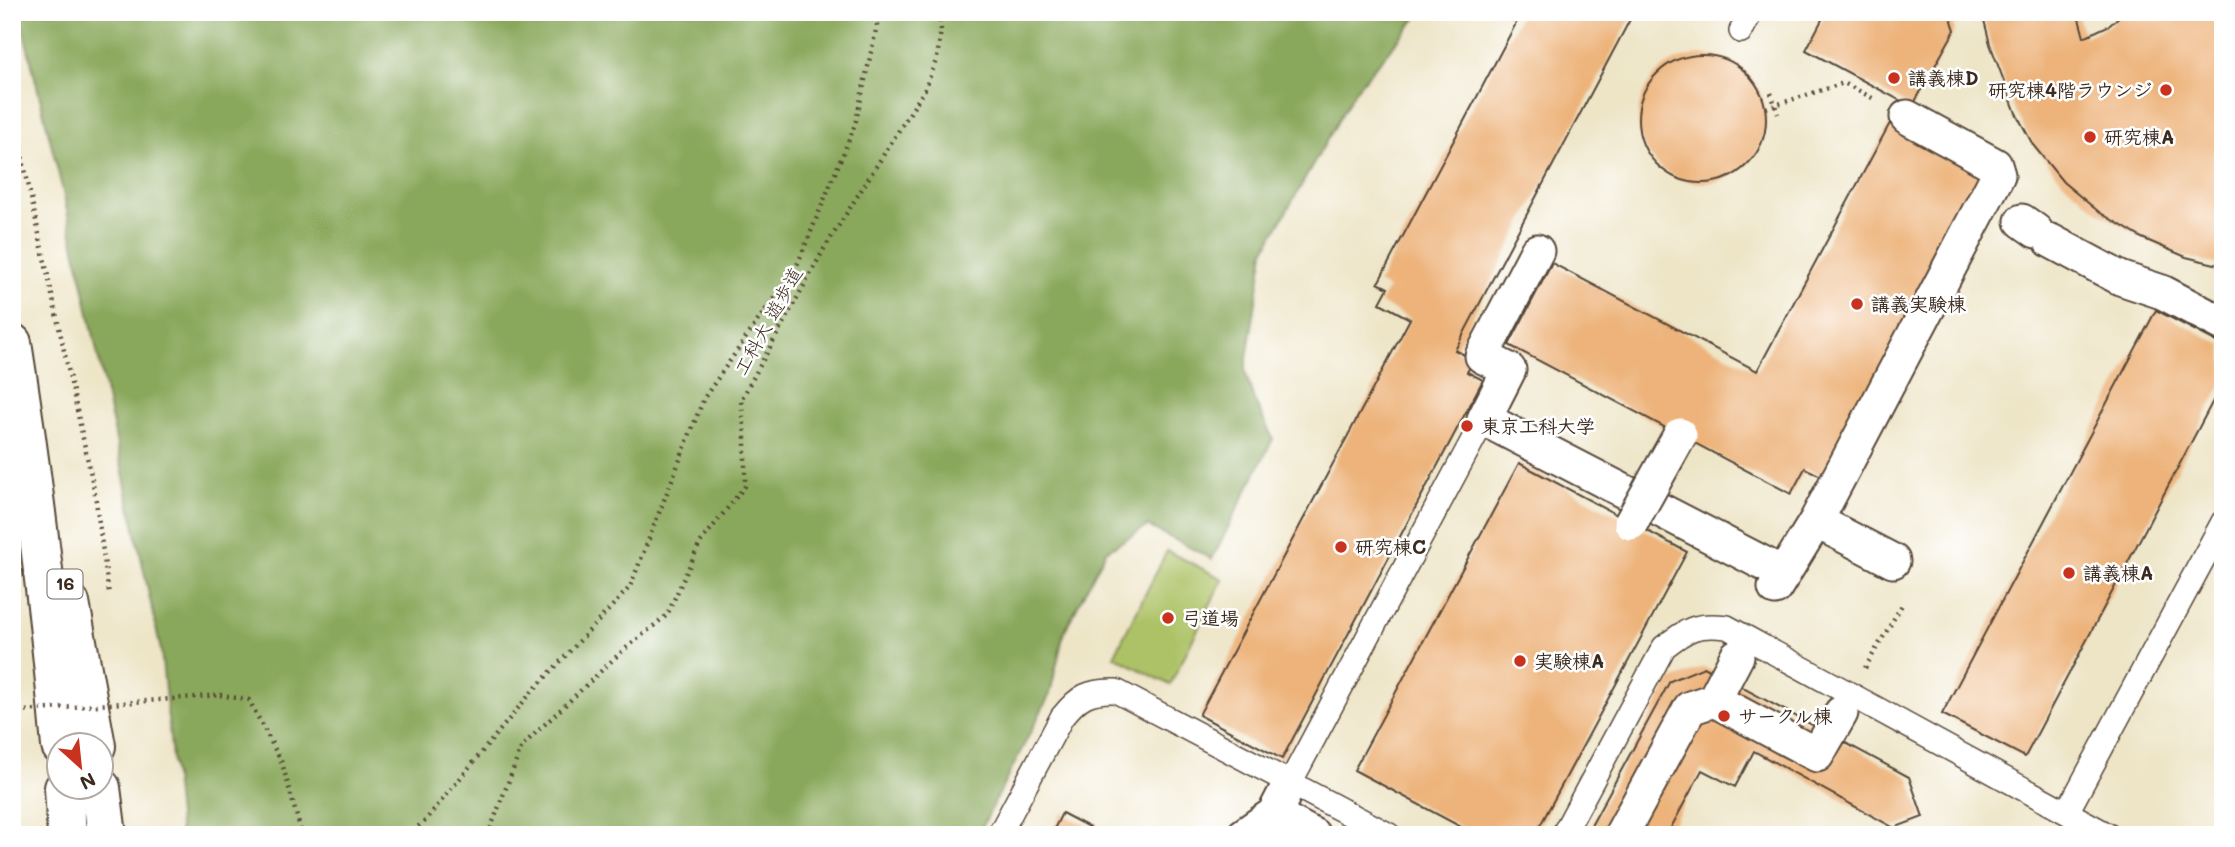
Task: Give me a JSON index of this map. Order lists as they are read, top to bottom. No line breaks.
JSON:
{"streets":{"highway":["16"],"path":["工科大 遊歩道"]},"places":["講義棟D","研究棟4階ラウンジ","研究棟A","講義実験棟","東京工科大学","研究棟C","講義棟A","弓道場","実験棟A","サークル棟"],"north":"bottom right"}
